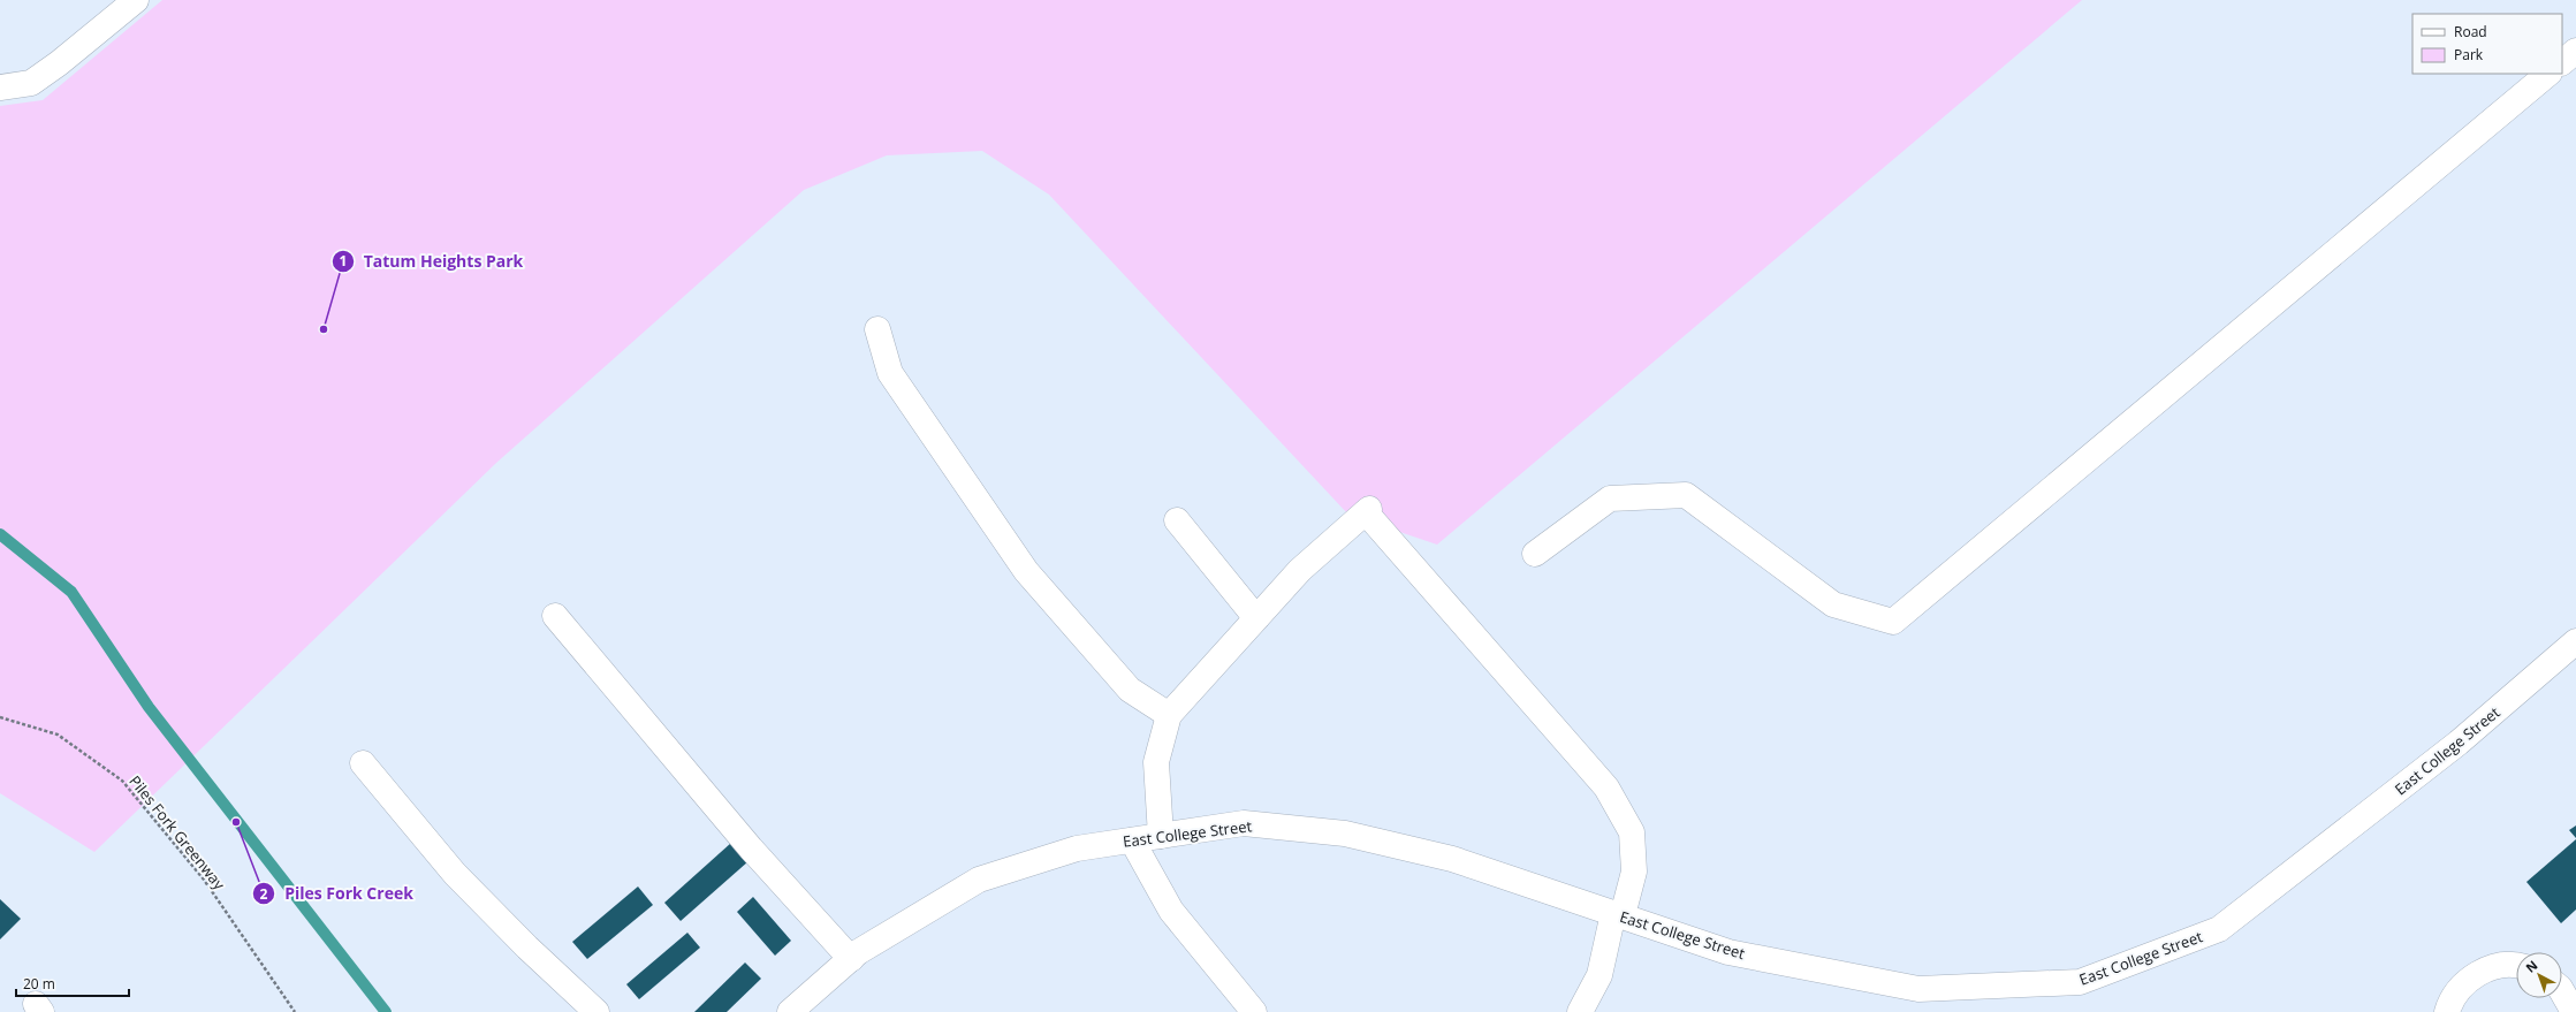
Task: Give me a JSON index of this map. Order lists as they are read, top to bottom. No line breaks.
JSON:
{"streets":{"street":["East College Street"],"path":["Piles Fork Greenway"]},"places":["Tatum Heights Park","Piles Fork Creek"],"legend":["Road","Park"],"scale_bar":"20 m","north":"top left"}
